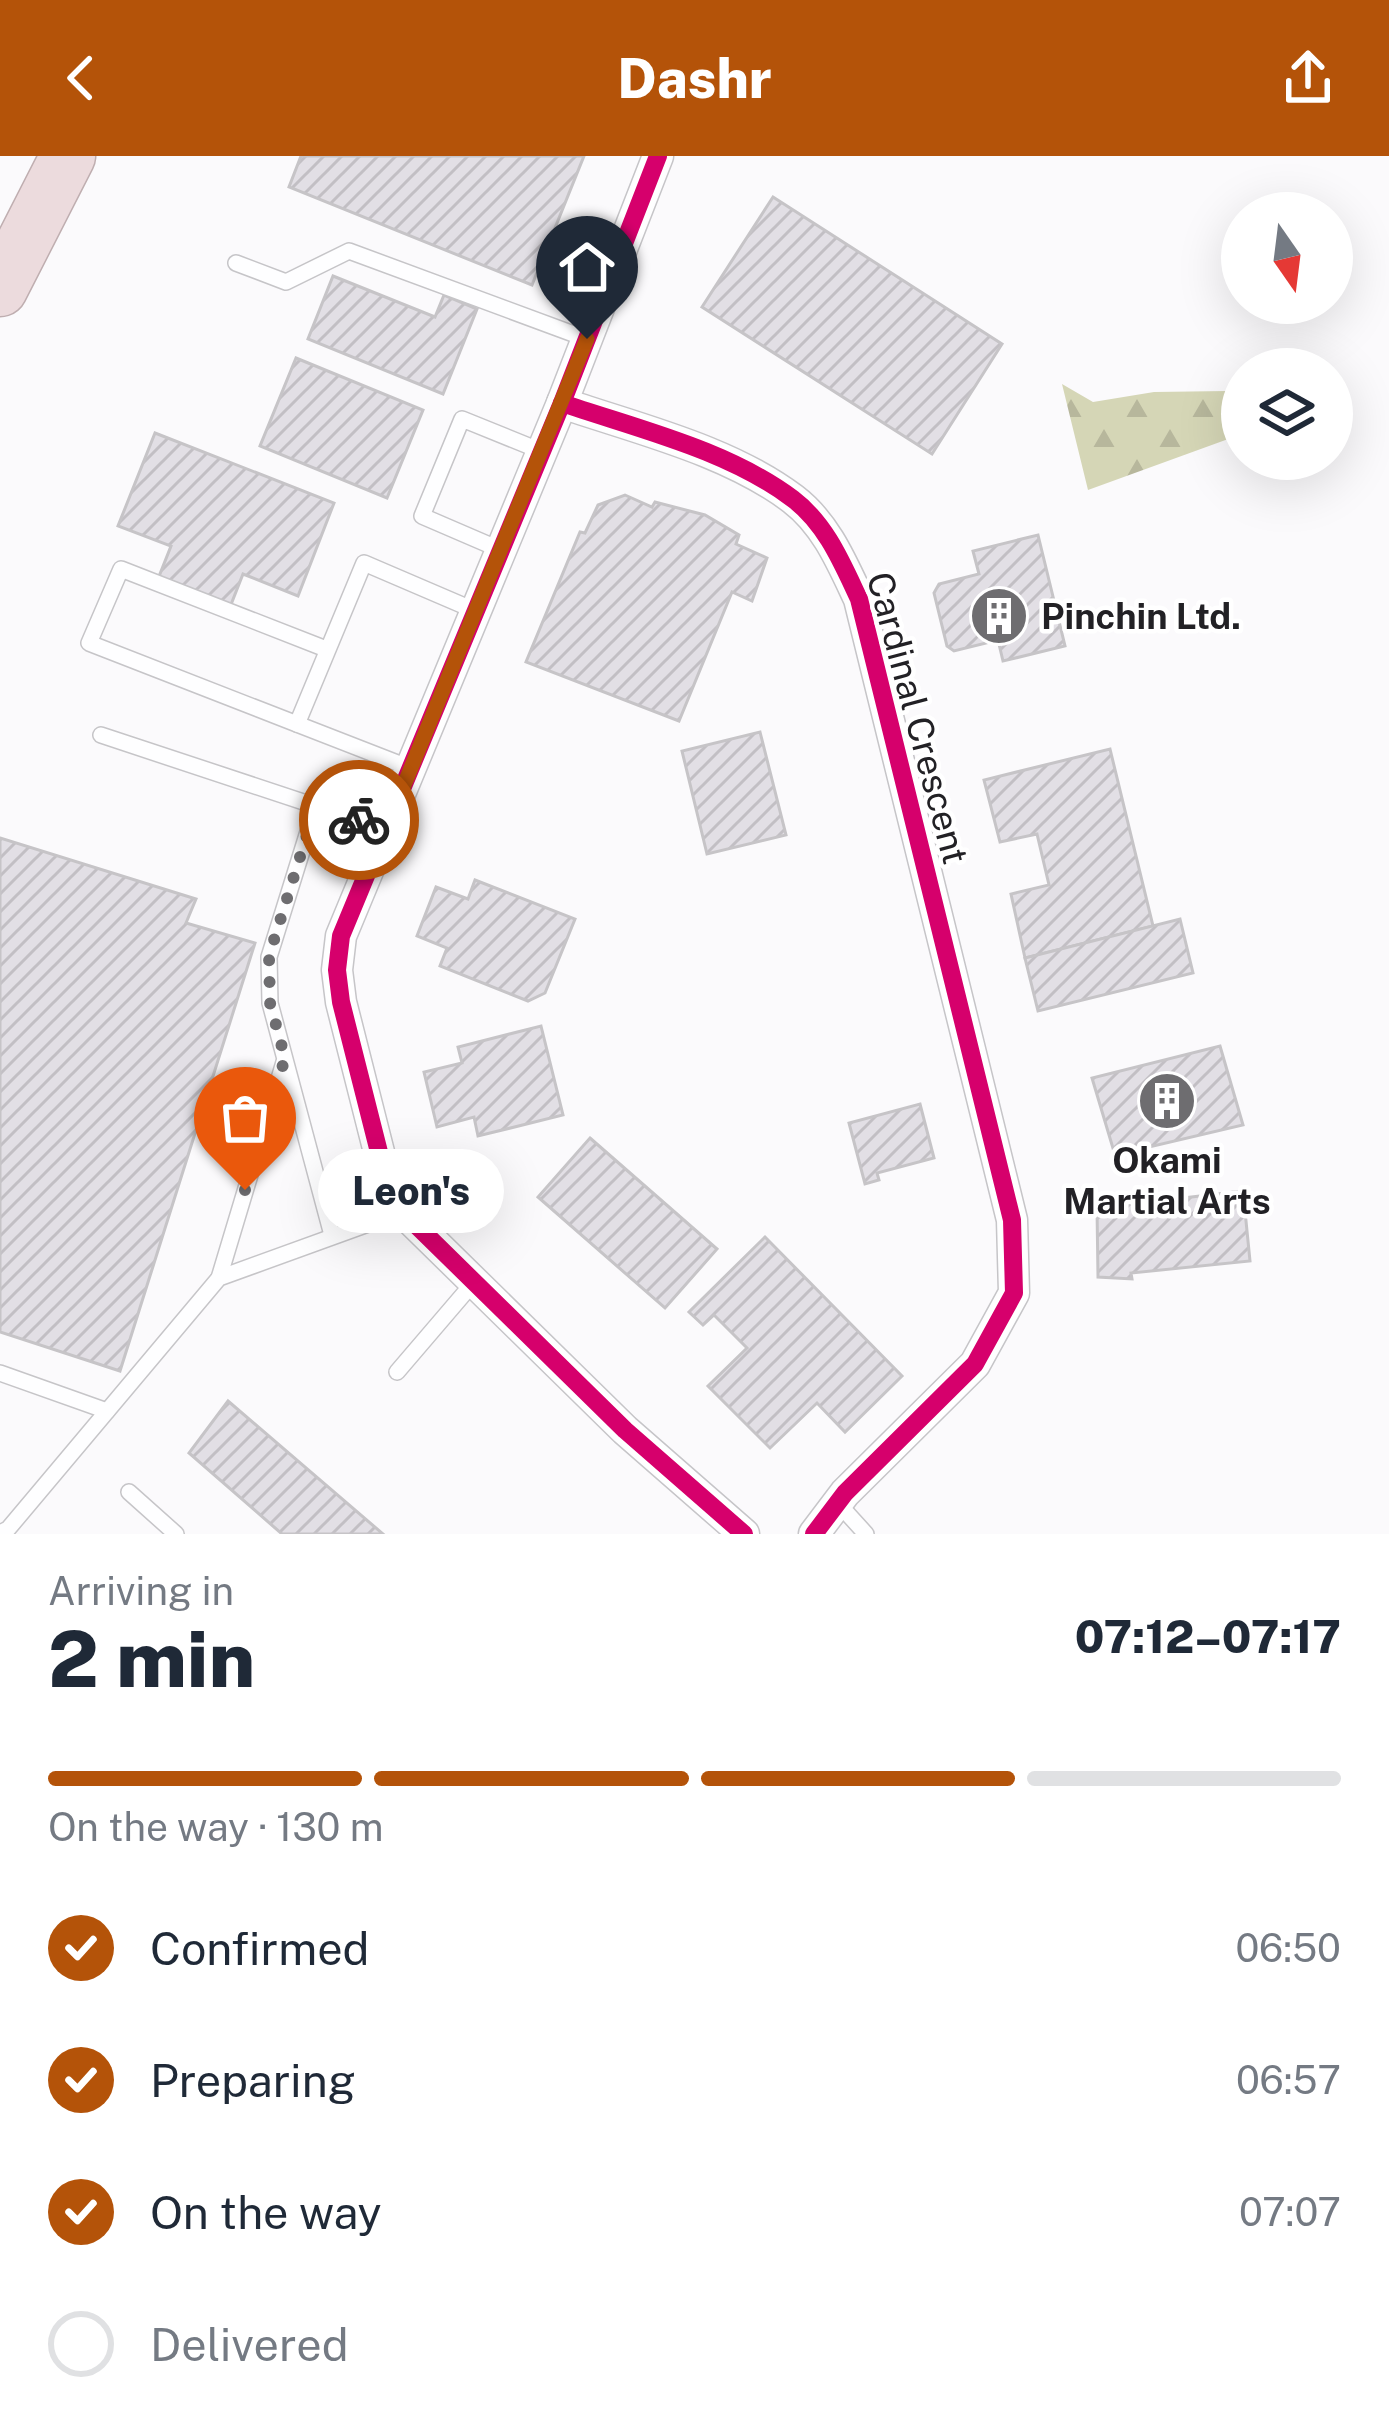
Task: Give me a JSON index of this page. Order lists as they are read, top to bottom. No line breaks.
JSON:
{"streets":{"street":["Cardinal Crescent"]},"places":{"building":["Pinchin Ltd.","Okami Martial Arts"],"other":["Leon's"]},"north":"bottom","page":{"header":"Dashr","bubble":"Leon's","heading":["2 min","Arriving in","07:12–07:17"],"bar":"On the way · 130 m","list":[["Confirmed","06:50"],["Preparing","06:57"],["On the way","07:07"],"Delivered"]}}
